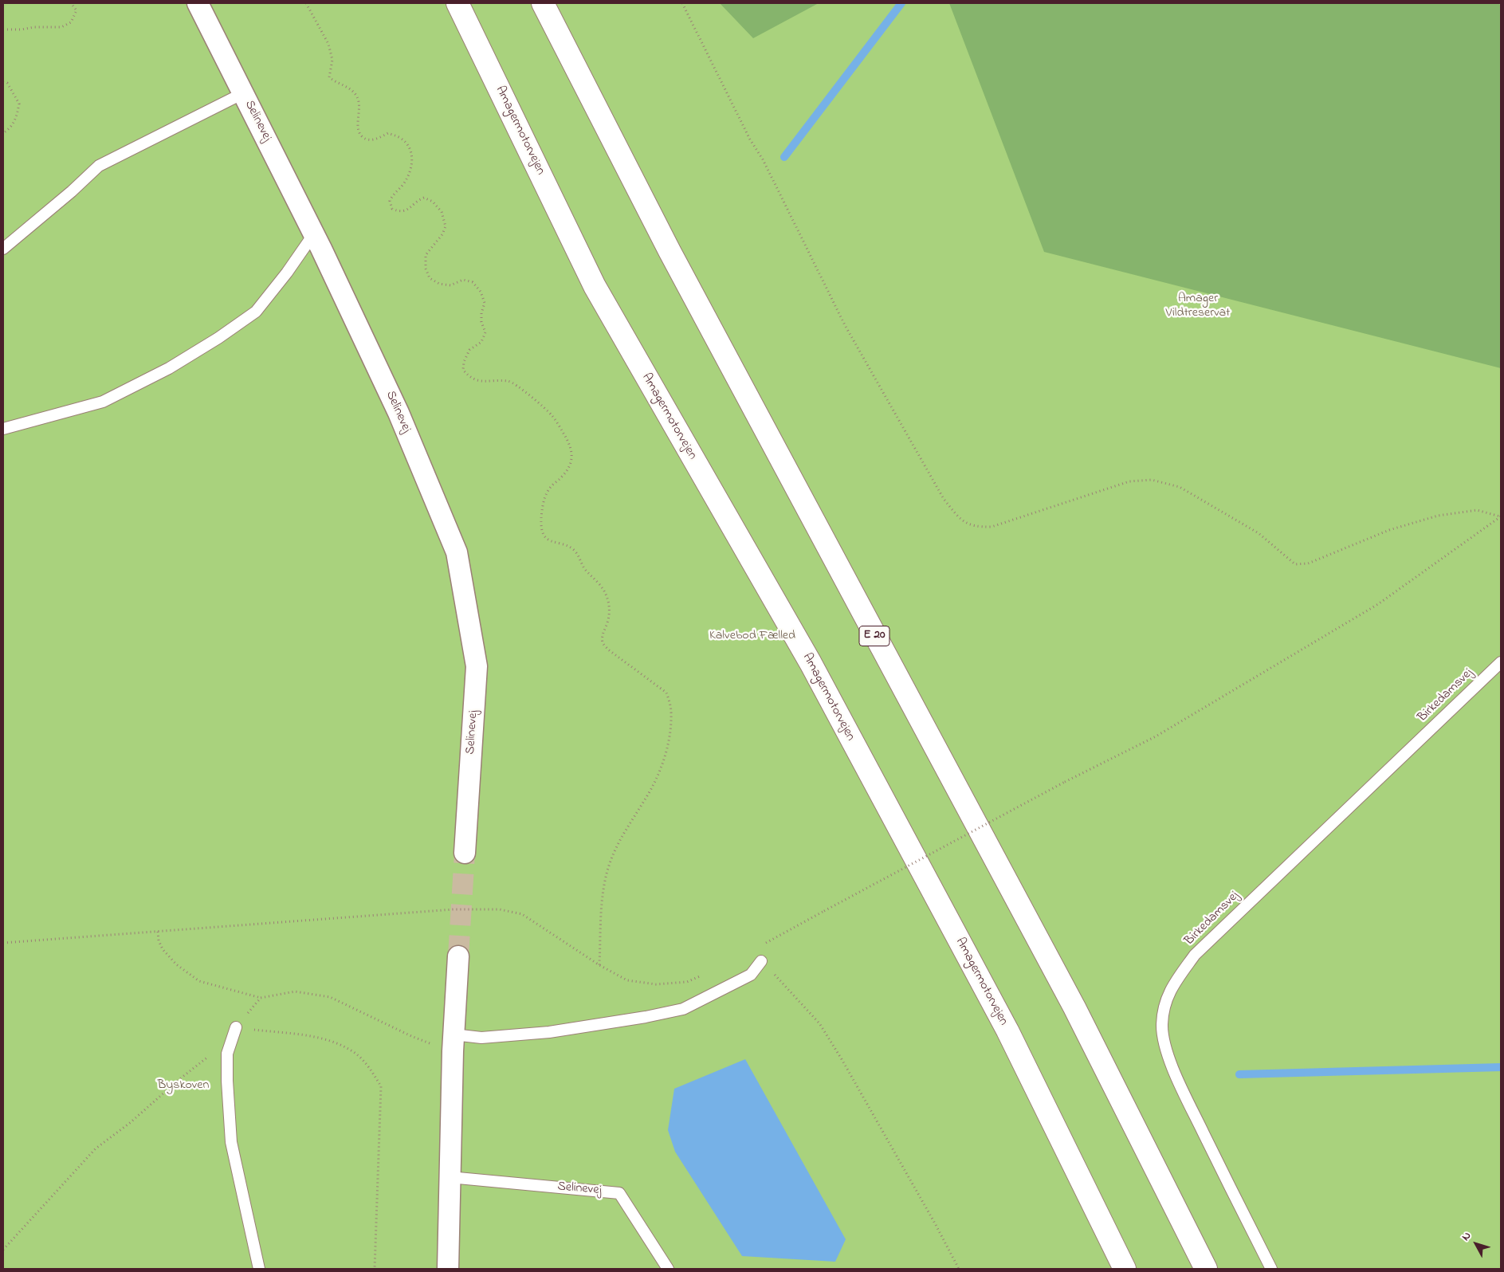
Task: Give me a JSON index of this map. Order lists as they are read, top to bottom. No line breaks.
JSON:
{"streets":{"highway":["Amagermotorvejen","E 20"],"street":["Selinevej"],"lane":["Birkedamsvej"]},"parks":["Amager Vildtreservat","Kalvebod Fælled","Byskoven"],"north":"top left"}
